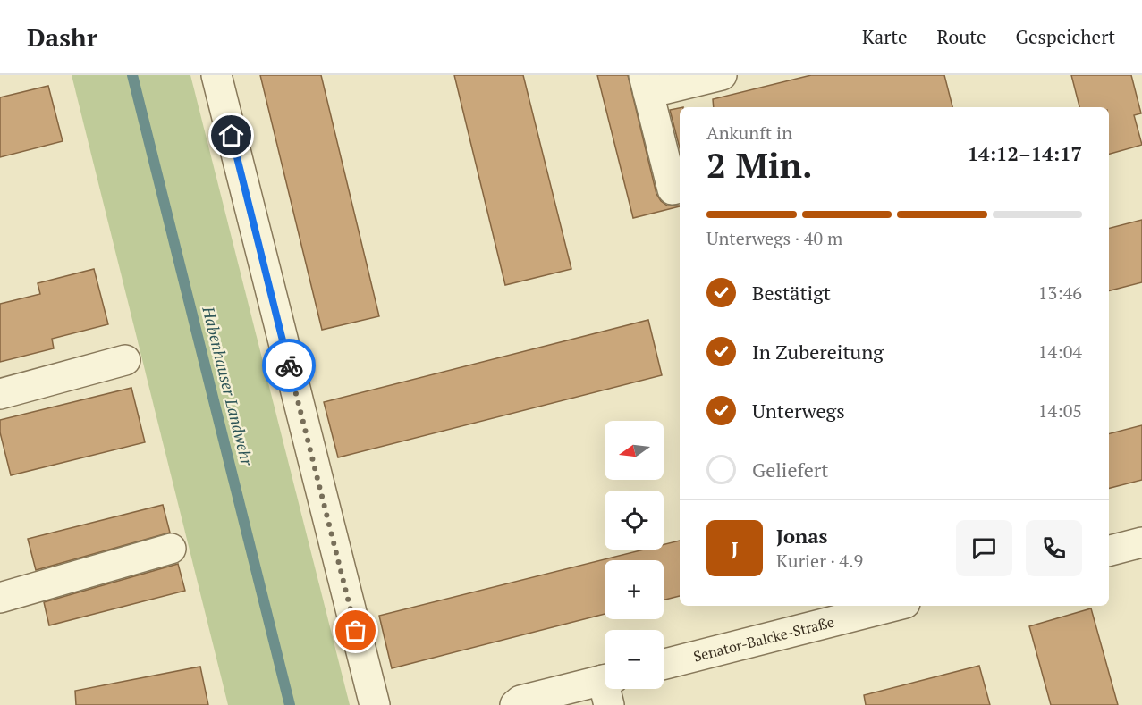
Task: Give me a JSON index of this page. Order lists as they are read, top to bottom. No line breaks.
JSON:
{"streets":{"street":["Senator-Balcke-Straße"]},"water":["Habenhauser Landwehr"],"north":"left","page":{"header":"Dashr","nav":["Karte","Route","Gespeichert"],"heading":["2 Min.","Ankunft in","14:12–14:17"],"panel":["Jonas","Kurier · 4.9"],"bar":"Unterwegs · 40 m","list":[["Bestätigt","13:46"],["In Zubereitung","14:04"],["Unterwegs","14:05"],"Geliefert"],"map_buttons":["+","−"],"round":"J"}}
